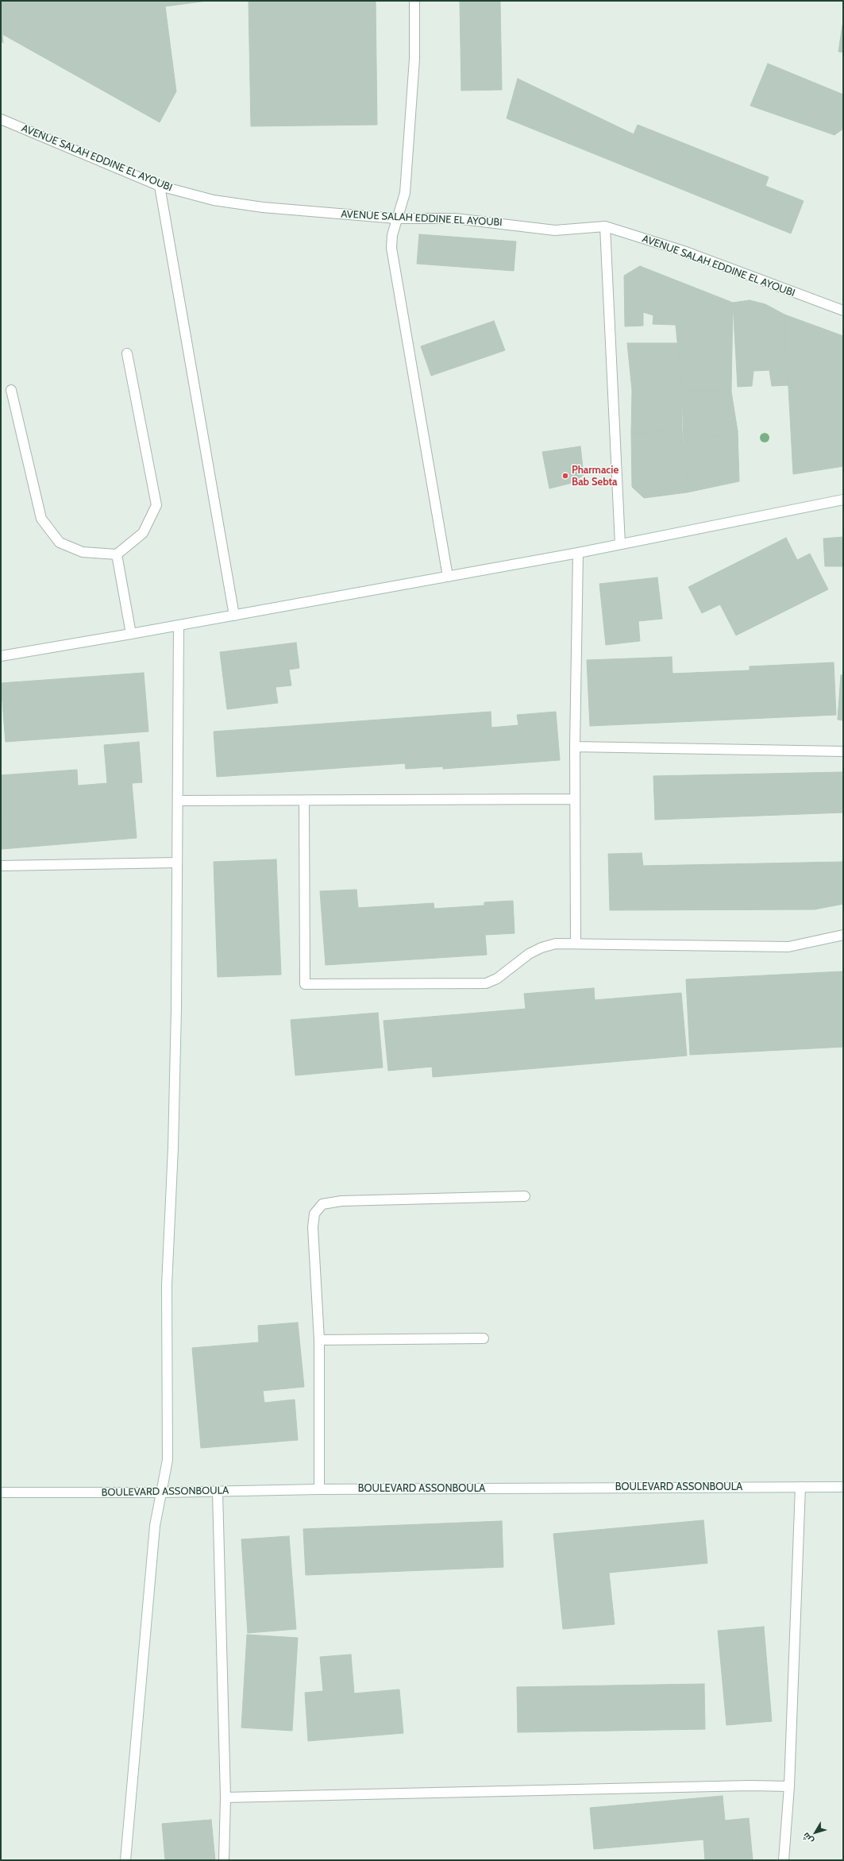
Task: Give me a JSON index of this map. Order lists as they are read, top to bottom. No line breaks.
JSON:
{"streets":{"street":["AVENUE SALAH EDDINE EL AYOUBI","BOULEVARD ASSONBOULA"]},"places":["Pharmacie Bab Sebta"],"north":"bottom left"}
